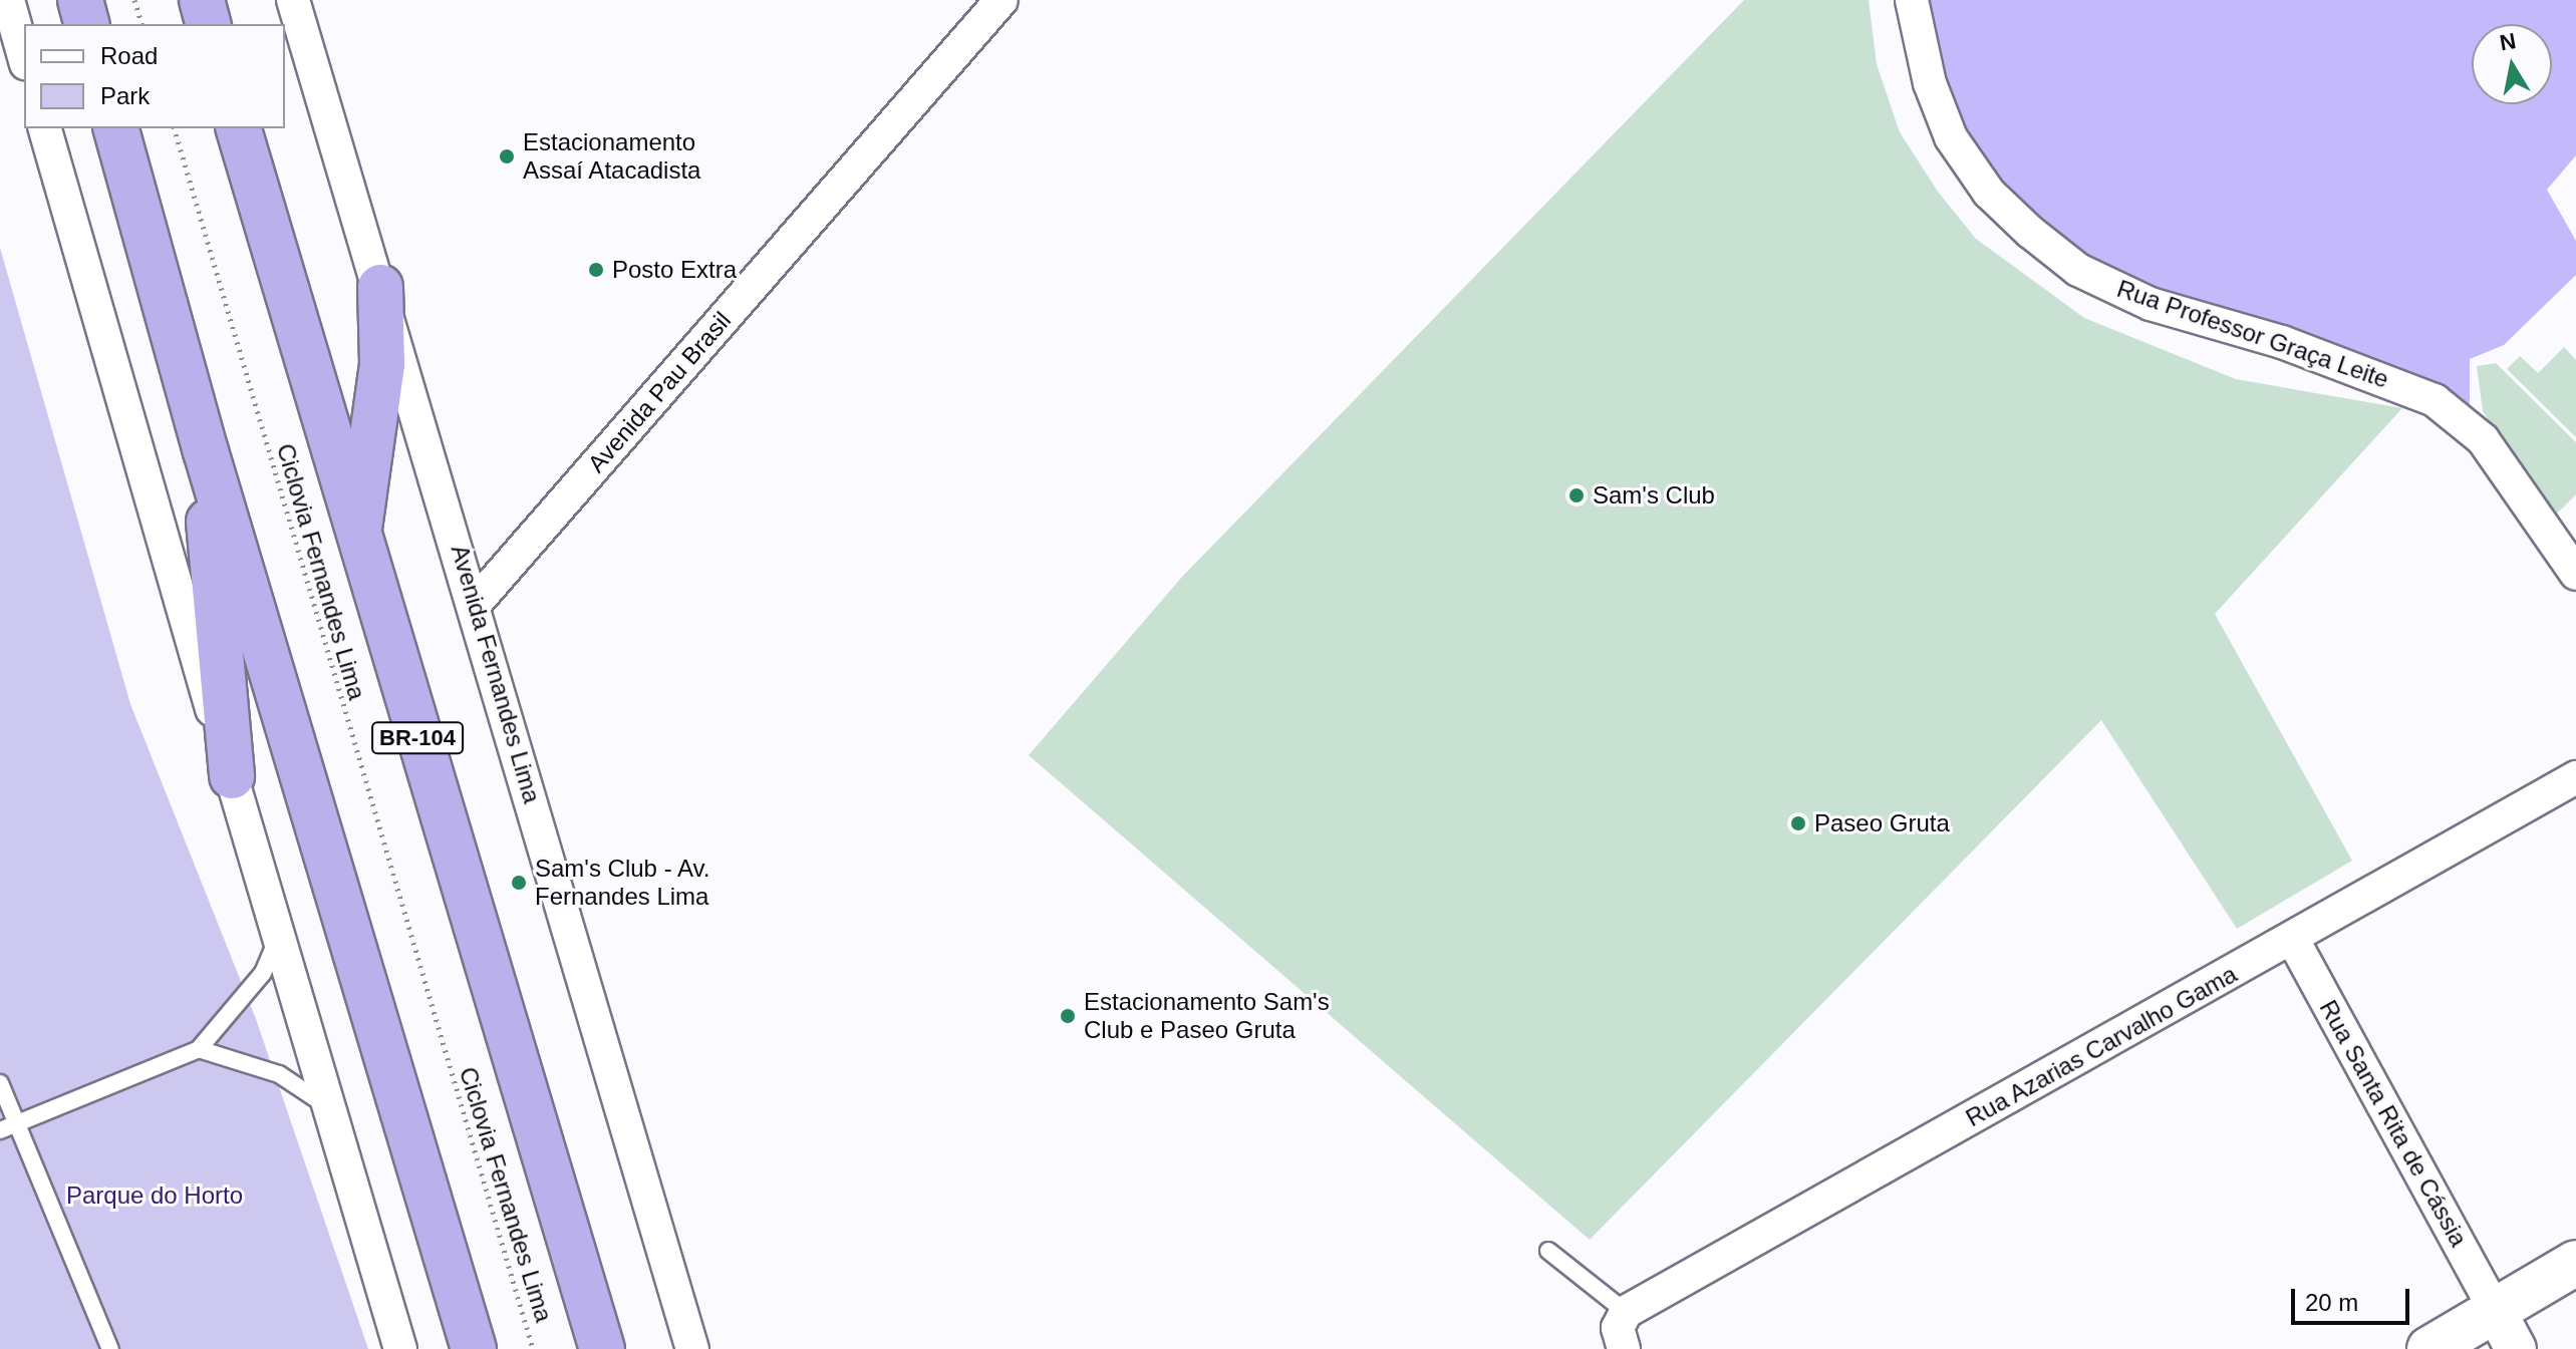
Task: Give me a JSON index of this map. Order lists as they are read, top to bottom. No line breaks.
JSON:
{"streets":{"highway":["BR-104"],"street":["Rua Professor Graça Leite","Avenida Pau Brasil","Avenida Fernandes Lima","Rua Azarias Carvalho Gama","Rua Santa Rita de Cássia"],"path":["Ciclovia Fernandes Lima"]},"crossings":[["Avenida Pau Brasil","Avenida Fernandes Lima"],["Rua Azarias Carvalho Gama","Rua Santa Rita de Cássia"]],"parks":["Parque do Horto"],"places":["Estacionamento Assaí Atacadista","Posto Extra","Sam's Club","Paseo Gruta","Sam's Club - Av. Fernandes Lima","Estacionamento Sam's Club e Paseo Gruta"],"legend":["Road","Park"],"scale_bar":"20 m","north":"top"}
